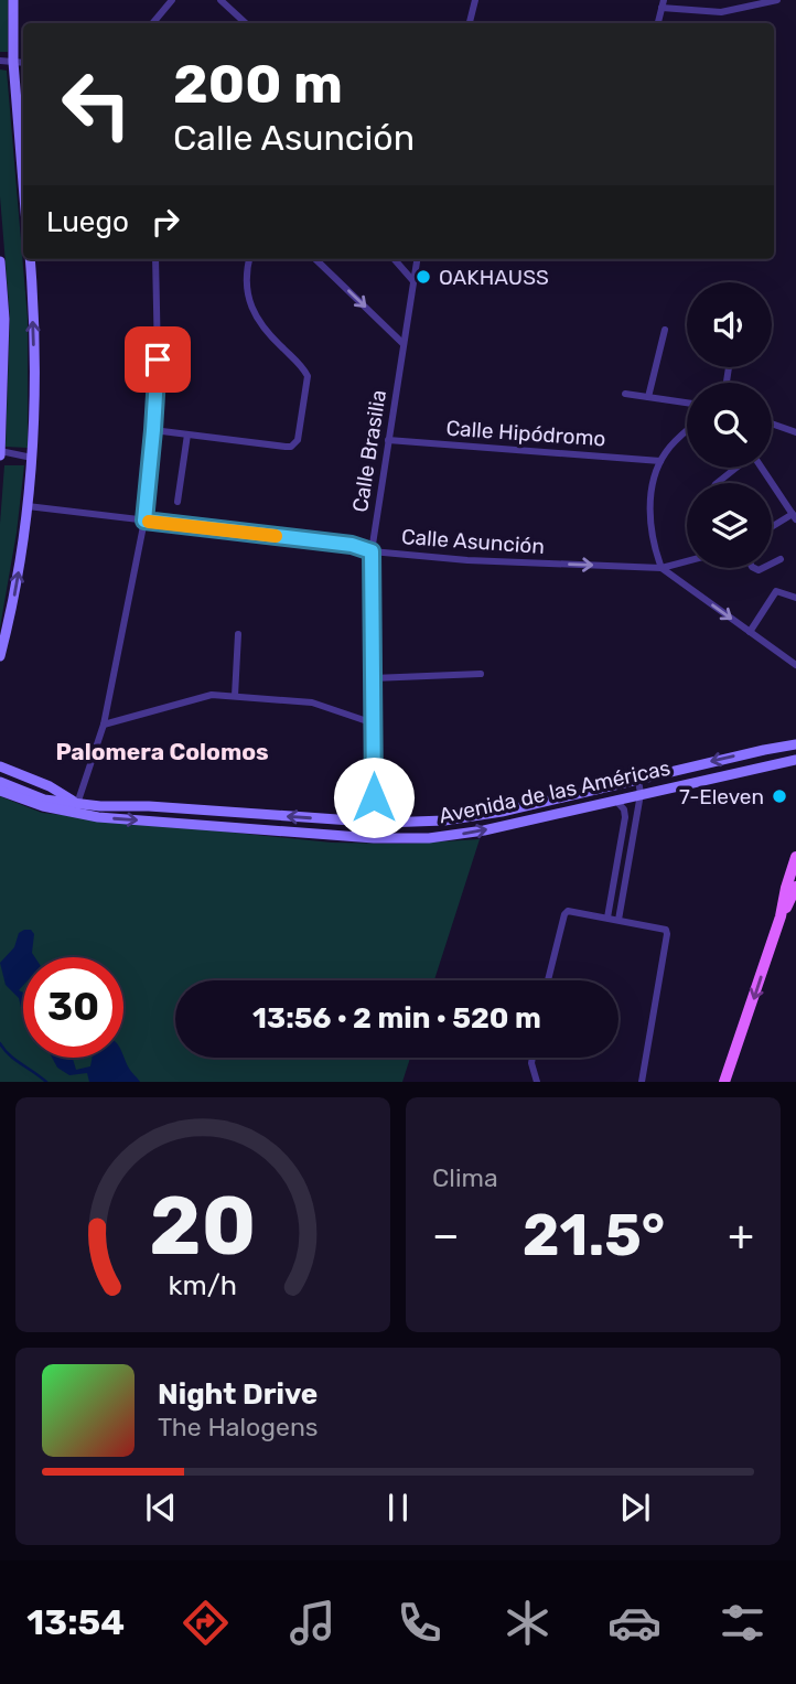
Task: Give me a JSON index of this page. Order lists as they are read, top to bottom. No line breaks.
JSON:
{"streets":{"main road":["Avenida de las Américas"],"street":["Calle Hipódromo","Calle Brasilia","Calle Asunción"]},"crossings":[["Calle Hipódromo","Calle Brasilia"],["Calle Brasilia","Calle Asunción"],["Calle Brasilia","Avenida de las Américas"]],"one_way":["Calle Asunción"],"districts":["Palomera Colomos"],"places":["OAKHAUSS","7-Eleven"],"page":{"turn":["200 m","Calle Asunción"],"then":"Luego","limit":"30","trip":"13:56 · 2 min · 520 m","tile":"Clima","heat":["−","21.5°","+"],"song":["Night Drive","The Halogens"],"tabs":"13:54","gauge":["20","km/h"]}}
